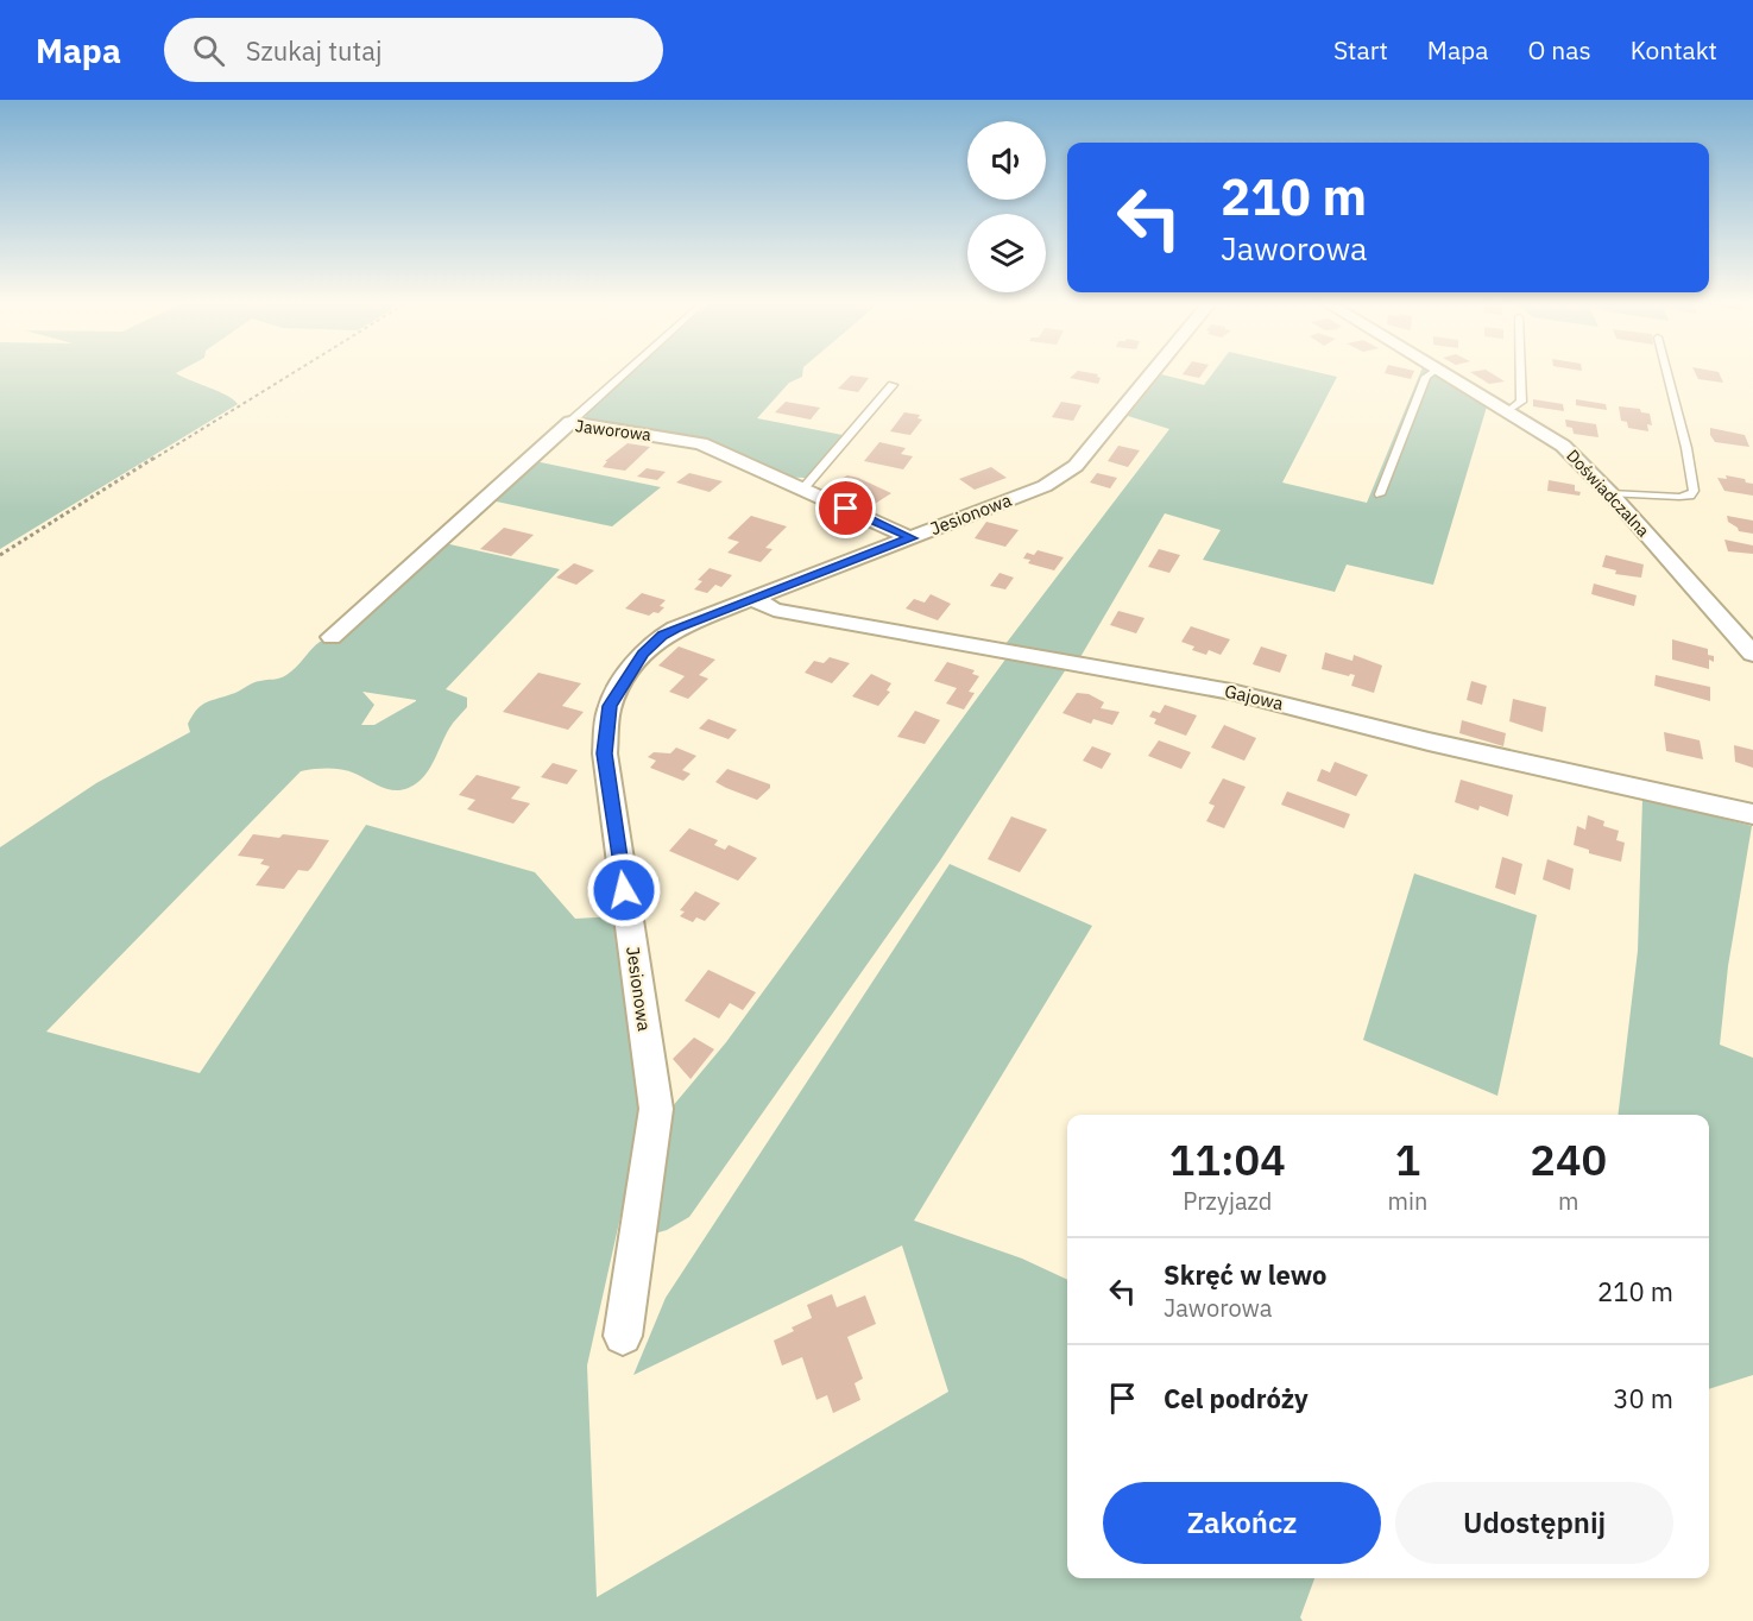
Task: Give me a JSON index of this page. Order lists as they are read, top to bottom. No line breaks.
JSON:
{"streets":{"street":["Jaworowa","Doświadczalna","Jesionowa","Gajowa"]},"crossings":[["Jaworowa","Jesionowa"],["Jesionowa","Gajowa"]],"page":{"header":"Mapa","search":"Szukaj tutaj","nav":["Start","Mapa","O nas","Kontakt"],"turn":["210 m","Jaworowa"],"eta":["11:04","Przyjazd","1","min","240","m"],"list":[{"name":"Skręć w lewo","note":"Jaworowa","value":"210 m"},{"name":"Cel podróży","value":"30 m"}],"buttons":["Zakończ","Udostępnij"]}}
